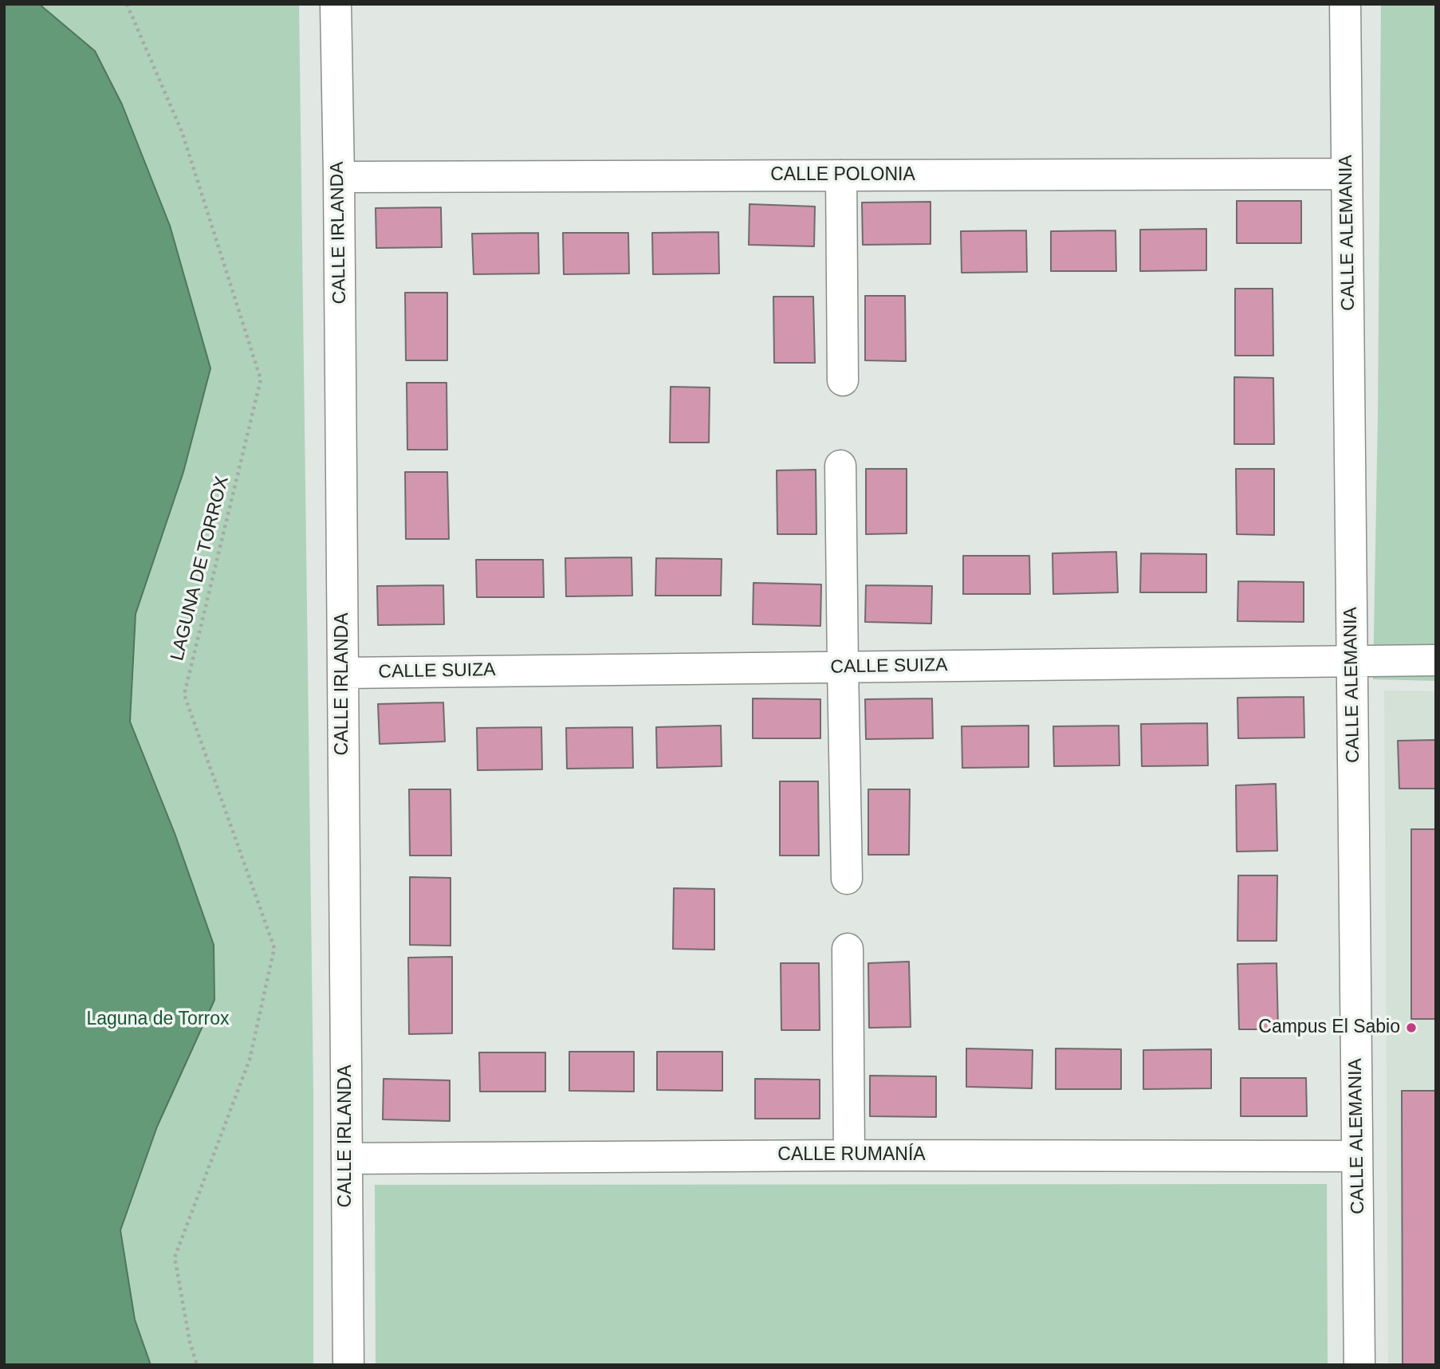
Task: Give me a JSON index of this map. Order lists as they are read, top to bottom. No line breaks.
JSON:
{"streets":{"street":["CALLE POLONIA","CALLE IRLANDA","CALLE ALEMANIA","CALLE SUIZA","CALLE RUMANÍA"],"path":["LAGUNA DE TORROX"]},"crossings":[["CALLE POLONIA","CALLE IRLANDA"],["CALLE POLONIA","CALLE ALEMANIA"],["CALLE IRLANDA","CALLE SUIZA"],["CALLE IRLANDA","CALLE RUMANÍA"],["CALLE ALEMANIA","CALLE SUIZA"],["CALLE ALEMANIA","CALLE RUMANÍA"]],"parks":["Laguna de Torrox"],"places":["Campus El Sabio"]}
